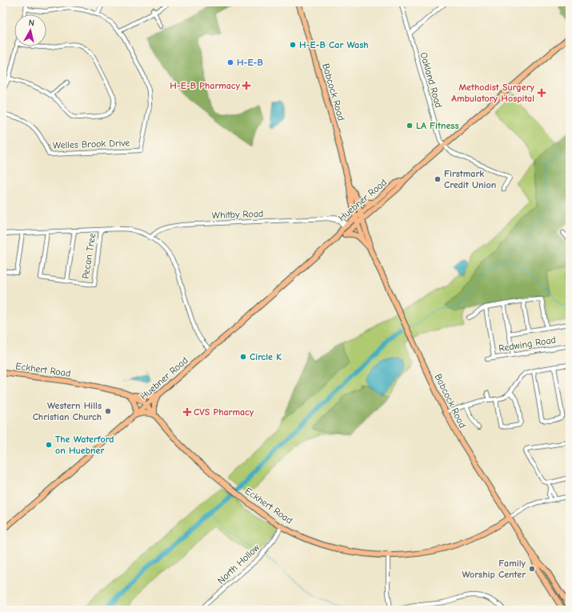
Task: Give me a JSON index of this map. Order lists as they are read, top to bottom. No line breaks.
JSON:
{"streets":{"main road":["Babcock Road","Huebner Road","Eckhert Road"],"street":["Oakland Road","Welles Brook Drive","Whitby Road","Pecan Tree","Redwing Road","North Hollow"]},"crossings":[["Oakland Road","Huebner Road"],["Babcock Road","Huebner Road"],["Babcock Road","Eckhert Road"],["Huebner Road","Whitby Road"],["Huebner Road","Eckhert Road"],["Eckhert Road","North Hollow"]],"places":{"other":["H-E-B Car Wash","H-E-B","LA Fitness","Firstmark Credit Union","Circle K","Western Hills Christian Church","The Waterford on Huebner","Family Worship Center"],"health":["H-E-B Pharmacy","Methodist Surgery Ambulatory Hospital","CVS Pharmacy"]},"north":"top"}
